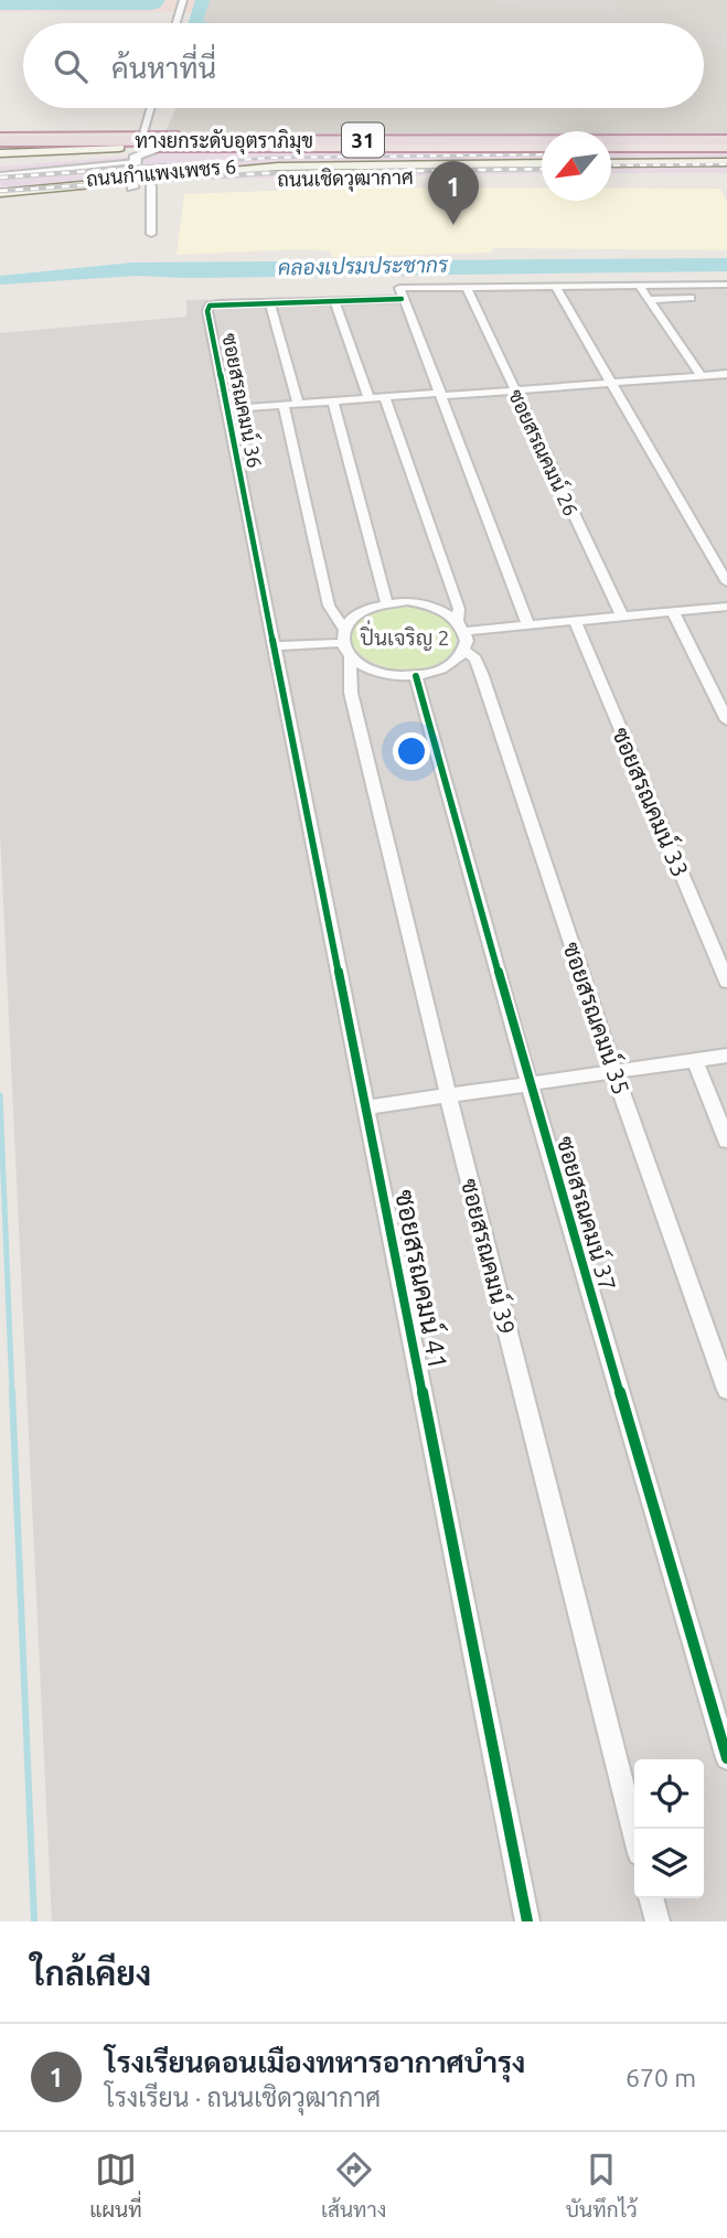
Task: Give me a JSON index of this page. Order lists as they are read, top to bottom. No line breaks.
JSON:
{"streets":{"highway":["ทางยกระดับอุตราภิมุข","31"],"main road":["ถนนกำแพงเพชร 6","ถนนเชิดวุฒากาศ"],"street":["ซอยสรณคมน์ 36","ซอยสรณคมน์ 26","ซอยสรณคมน์ 33","ซอยสรณคมน์ 35","ซอยสรณคมน์ 37","ซอยสรณคมน์ 39","ซอยสรณคมน์ 41"]},"crossings":[["ทางยกระดับอุตราภิมุข","31"],["ถนนกำแพงเพชร 6","ถนนเชิดวุฒากาศ"],["ซอยสรณคมน์ 36","ซอยสรณคมน์ 26"],["ซอยสรณคมน์ 36","ซอยสรณคมน์ 41"],["ซอยสรณคมน์ 35","ซอยสรณคมน์ 37"],["ซอยสรณคมน์ 35","ซอยสรณคมน์ 39"],["ซอยสรณคมน์ 37","ซอยสรณคมน์ 39"]],"districts":["ปิ่นเจริญ 2"],"water":["คลองเปรมประชากร"],"north":"bottom left","page":{"search":"ค้นหาที่นี่","pins":"1","heading":"ใกล้เคียง","list":[{"mark":"1","name":"โรงเรียนดอนเมืองทหารอากาศบำรุง","note":"โรงเรียน · ถนนเชิดวุฒากาศ","value":"670 m"}],"nav":["แผนที่","เส้นทาง","บันทึกไว้"]}}
